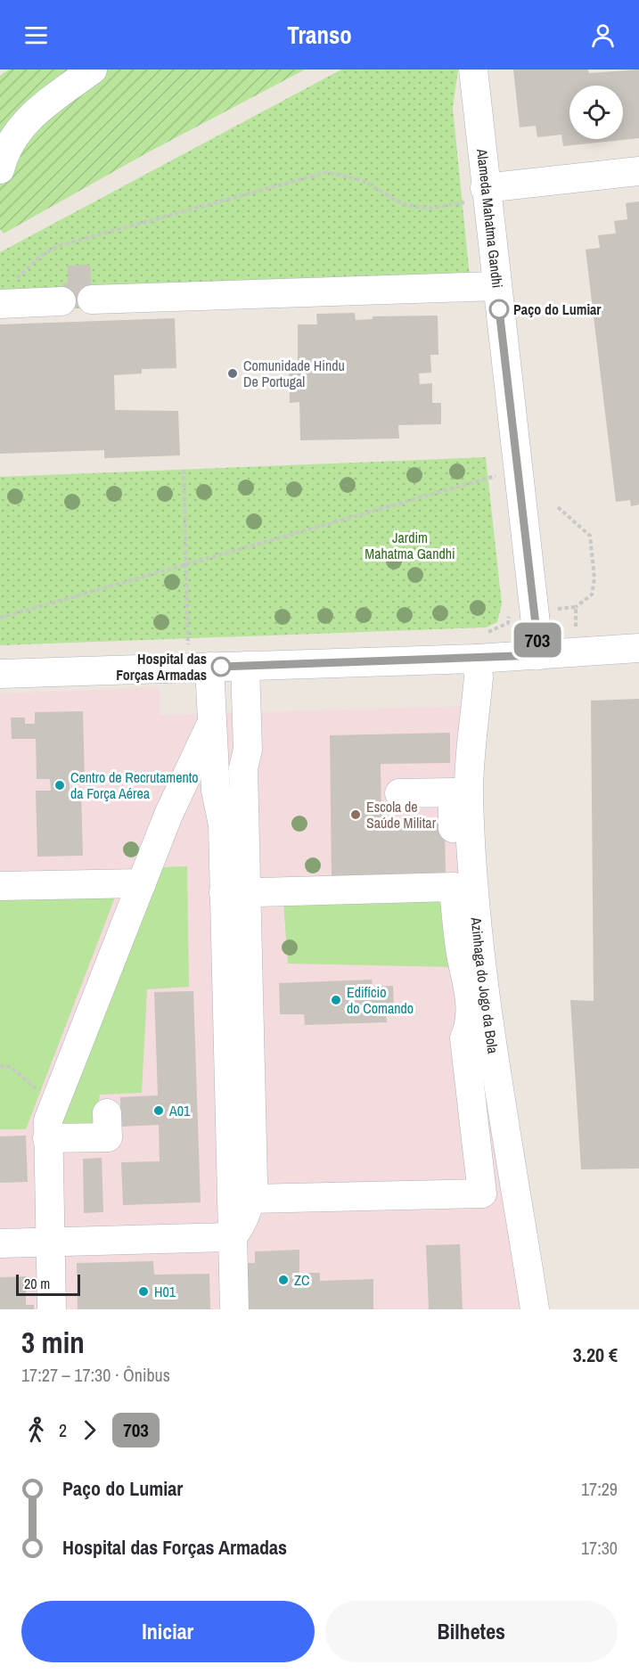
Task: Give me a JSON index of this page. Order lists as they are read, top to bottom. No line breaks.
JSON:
{"streets":{"street":["Alameda Mahatma Gandhi","Azinhaga do Jogo da Bola"]},"parks":["Jardim Mahatma Gandhi"],"places":["Paço do Lumiar","Comunidade Hindu De Portugal","Hospital das Forças Armadas","Centro de Recrutamento da Força Aérea","Escola de Saúde Militar","Edifício do Comando","A01","ZC","H01"],"lines":["bus line 703"],"scale_bar":"20 m","page":{"header":"Transo","on_map":"703","scale":"20 m","heading":["3 min","17:27 – 17:30 · Ônibus","3.20 €"],"legs":["2","703"],"list":[{"name":"Paço do Lumiar","value":"17:29"},{"name":"Hospital das Forças Armadas","value":"17:30"}],"buttons":["Iniciar","Bilhetes"]}}
